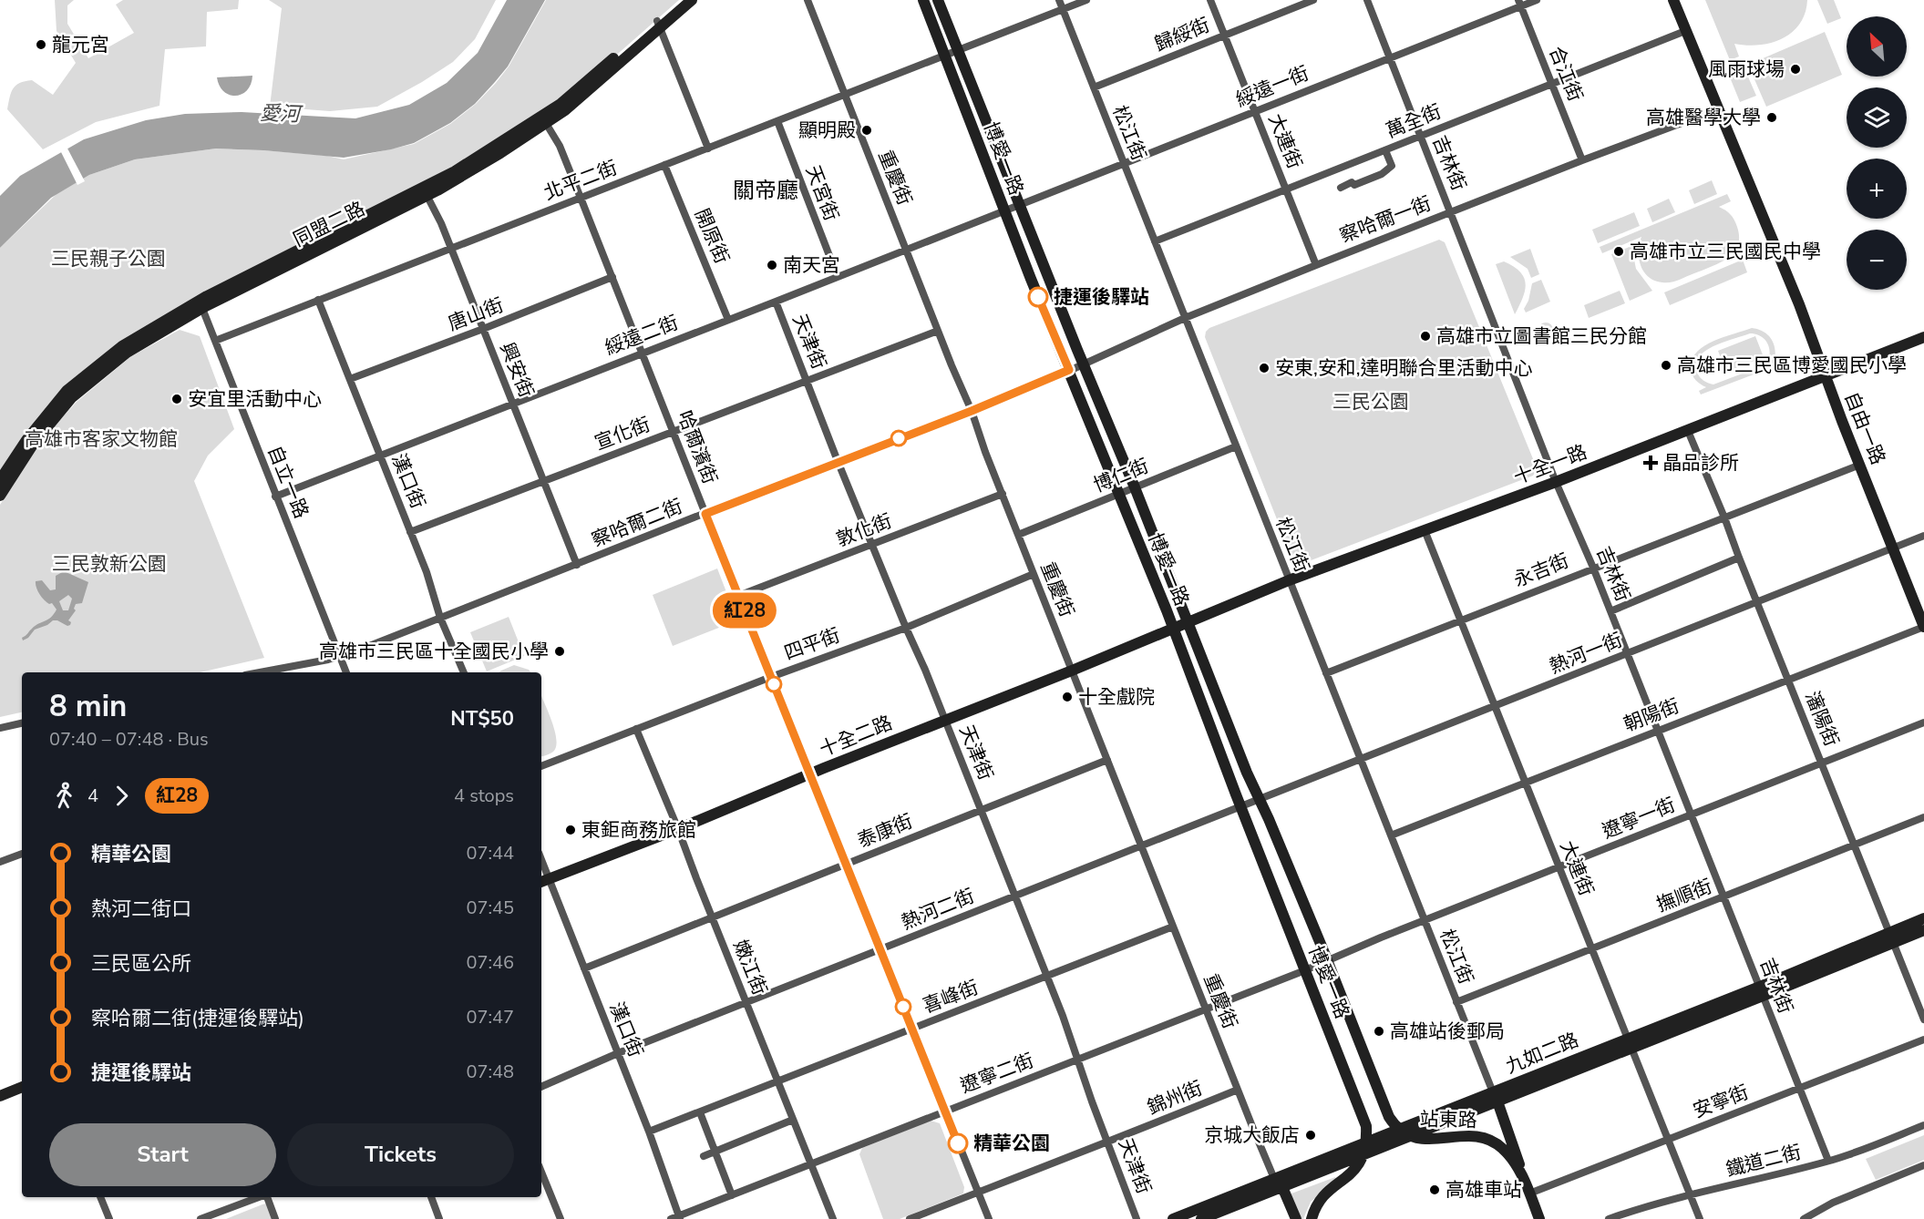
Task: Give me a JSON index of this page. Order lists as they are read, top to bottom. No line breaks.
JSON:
{"streets":{"street":["歸綏街","合江街","綏遠一街","萬全街","松江街","大連街","博愛一路","吉林街","重慶街","北平二街","天宮街","察哈爾一街","同盟二路","開原街","唐山街","綏遠二街","天津街","興安街","自由一路","宣化街","哈爾濱街","十全一路","博仁街","漢口街","自立一路","察哈爾二街","敦化街","永吉街","四平街","熱河一街","朝陽街","瀋陽街","十全二路","遼寧一街","泰康街","撫順街","熱河二街","嫩江街","喜峰街","九如二路","遼寧二街","錦州街","安寧街","站東路","鐵道二街"]},"crossings":[["歸綏街","松江街"],["歸綏街","大連街"],["合江街","綏遠一街"],["合江街","萬全街"],["合江街","察哈爾一街"],["綏遠一街","松江街"],["綏遠一街","大連街"],["綏遠一街","博愛一路"],["綏遠一街","吉林街"],["綏遠一街","綏遠二街"],["萬全街","松江街"],["萬全街","大連街"],["萬全街","吉林街"],["萬全街","自由一路"],["松江街","北平二街"],["松江街","察哈爾一街"],["松江街","十全一路"],["松江街","博仁街"],["松江街","永吉街"],["松江街","熱河一街"],["松江街","朝陽街"],["松江街","遼寧一街"],["松江街","撫順街"],["松江街","九如二路"],["大連街","察哈爾一街"],["大連街","十全一路"],["大連街","永吉街"],["大連街","熱河一街"],["大連街","朝陽街"],["大連街","遼寧一街"],["大連街","撫順街"],["大連街","九如二路"],["大連街","安寧街"],["大連街","鐵道二街"],["博愛一路","北平二街"],["博愛一路","察哈爾一街"],["博愛一路","綏遠二街"],["博愛一路","十全一路"],["博愛一路","博仁街"],["博愛一路","察哈爾二街"],["博愛一路","熱河一街"],["博愛一路","十全二路"],["博愛一路","遼寧一街"],["博愛一路","熱河二街"],["博愛一路","九如二路"],["博愛一路","遼寧二街"],["博愛一路","站東路"],["吉林街","察哈爾一街"],["吉林街","十全一路"],["吉林街","永吉街"],["吉林街","熱河一街"],["吉林街","朝陽街"],["吉林街","遼寧一街"],["吉林街","撫順街"],["吉林街","九如二路"],["吉林街","安寧街"],["吉林街","鐵道二街"],["重慶街","北平二街"],["重慶街","綏遠二街"],["重慶街","宣化街"],["重慶街","博仁街"],["重慶街","察哈爾二街"],["重慶街","敦化街"],["重慶街","四平街"],["重慶街","十全二路"],["重慶街","泰康街"],["重慶街","熱河二街"],["重慶街","喜峰街"],["重慶街","九如二路"],["重慶街","遼寧二街"],["重慶街","錦州街"],["北平二街","天宮街"],["北平二街","開原街"],["北平二街","興安街"],["北平二街","哈爾濱街"],["北平二街","漢口街"],["北平二街","自立一路"],["天宮街","綏遠二街"],["察哈爾一街","自由一路"],["察哈爾一街","察哈爾二街"],["同盟二路","興安街"],["同盟二路","哈爾濱街"],["同盟二路","自立一路"],["開原街","綏遠二街"],["唐山街","興安街"],["唐山街","哈爾濱街"],["唐山街","漢口街"],["綏遠二街","天津街"],["綏遠二街","興安街"],["綏遠二街","哈爾濱街"],["綏遠二街","漢口街"],["綏遠二街","自立一路"],["天津街","宣化街"],["天津街","察哈爾二街"],["天津街","敦化街"],["天津街","四平街"],["天津街","十全二路"],["天津街","泰康街"],["天津街","熱河二街"],["天津街","喜峰街"],["天津街","遼寧二街"],["天津街","錦州街"],["興安街","宣化街"],["興安街","察哈爾二街"],["自由一路","十全一路"],["自由一路","永吉街"],["自由一路","熱河一街"],["自由一路","朝陽街"],["宣化街","哈爾濱街"],["宣化街","漢口街"],["哈爾濱街","察哈爾二街"],["哈爾濱街","敦化街"],["哈爾濱街","四平街"],["哈爾濱街","十全二路"],["哈爾濱街","泰康街"],["哈爾濱街","熱河二街"],["哈爾濱街","喜峰街"],["哈爾濱街","遼寧二街"],["哈爾濱街","錦州街"],["十全一路","瀋陽街"],["十全一路","十全二路"],["漢口街","察哈爾二街"],["漢口街","十全二路"],["漢口街","泰康街"],["漢口街","熱河二街"],["漢口街","喜峰街"],["漢口街","遼寧二街"],["自立一路","察哈爾二街"],["永吉街","瀋陽街"],["四平街","嫩江街"],["熱河一街","瀋陽街"],["熱河一街","熱河二街"],["朝陽街","瀋陽街"],["瀋陽街","遼寧一街"],["瀋陽街","撫順街"],["瀋陽街","九如二路"],["十全二路","嫩江街"],["遼寧一街","遼寧二街"],["泰康街","嫩江街"],["熱河二街","嫩江街"],["嫩江街","喜峰街"],["嫩江街","遼寧二街"],["九如二路","站東路"],["安寧街","站東路"]],"districts":["關帝廳"],"water":["愛河"],"parks":["三民親子公園","三民公園","高雄市客家文物館","三民敦新公園"],"places":{"other":["龍元宮","風雨球場","高雄醫學大學","顯明殿","高雄市立三民國民中學","南天宮","捷運後驛站","高雄市立圖書館三民分館","高雄市三民區博愛國民小學","安東,安和,達明聯合里活動中心","安宜里活動中心","高雄市三民區十全國民小學","十全戲院","東鉅商務旅館","高雄站後郵局","京城大飯店","精華公園","高雄車站"],"health":["晶品診所"]},"lines":["bus line 紅28"],"north":"top left","page":{"on_map":"紅28","map_buttons":["+","−"],"heading":["8 min","07:40 – 07:48 · Bus","NT$50"],"legs":["4","紅28","4 stops"],"list":[{"name":"精華公園","value":"07:44"},{"name":"熱河二街口","value":"07:45"},{"name":"三民區公所","value":"07:46"},{"name":"察哈爾二街(捷運後驛站)","value":"07:47"},{"name":"捷運後驛站","value":"07:48"}],"buttons":["Start","Tickets"]}}
